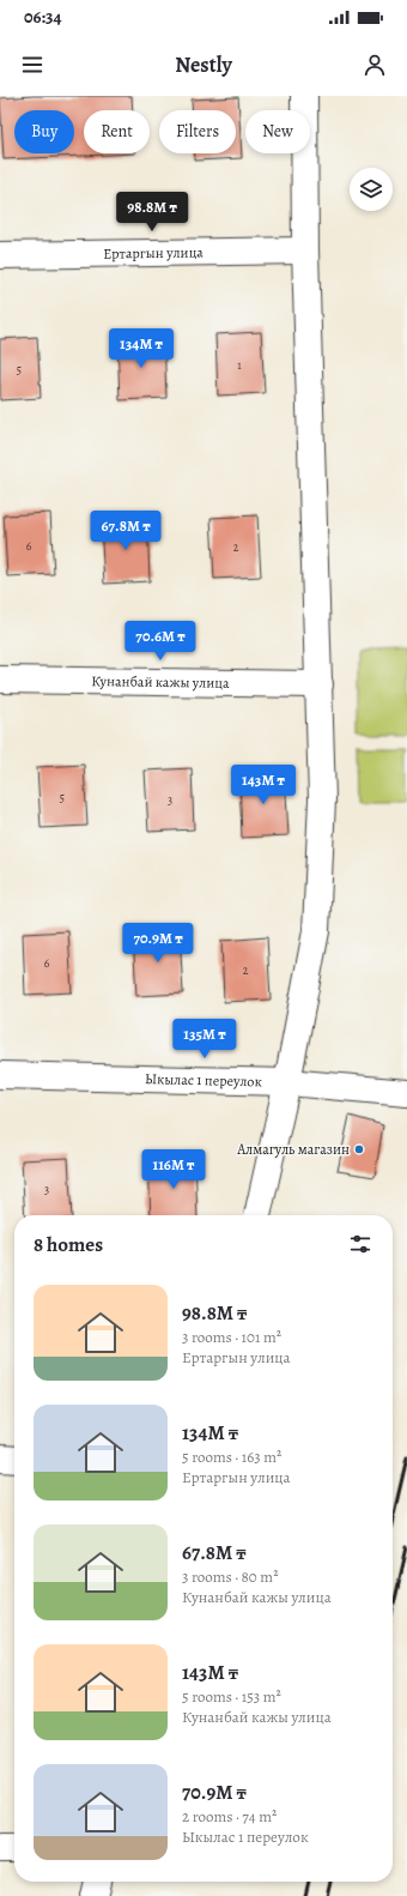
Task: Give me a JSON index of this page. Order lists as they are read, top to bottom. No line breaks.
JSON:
{"streets":{"street":["Ертаргын улица","Кунанбай кажы улица","Ыкылас 1 переулок"]},"places":["Алмагуль магазин"],"house_numbers":["1","5","6","2","5","3","6","2","3"],"page":{"status":"06:34","header":"Nestly","chip":["Buy","Rent","Filters","New"],"price":["98.8M ₸","134M ₸","67.8M ₸","70.6M ₸","143M ₸","70.9M ₸","135M ₸","116M ₸"],"heading":"8 homes","list":[{"name":"98.8M ₸","note":"3 rooms · 101 m² · Ертаргын улица"},{"name":"134M ₸","note":"5 rooms · 163 m² · Ертаргын улица"},{"name":"67.8M ₸","note":"3 rooms · 80 m² · Кунанбай кажы улица"},{"name":"143M ₸","note":"5 rooms · 153 m² · Кунанбай кажы улица"},{"name":"70.9M ₸","note":"2 rooms · 74 m² · Ыкылас 1 переулок"}]}}
